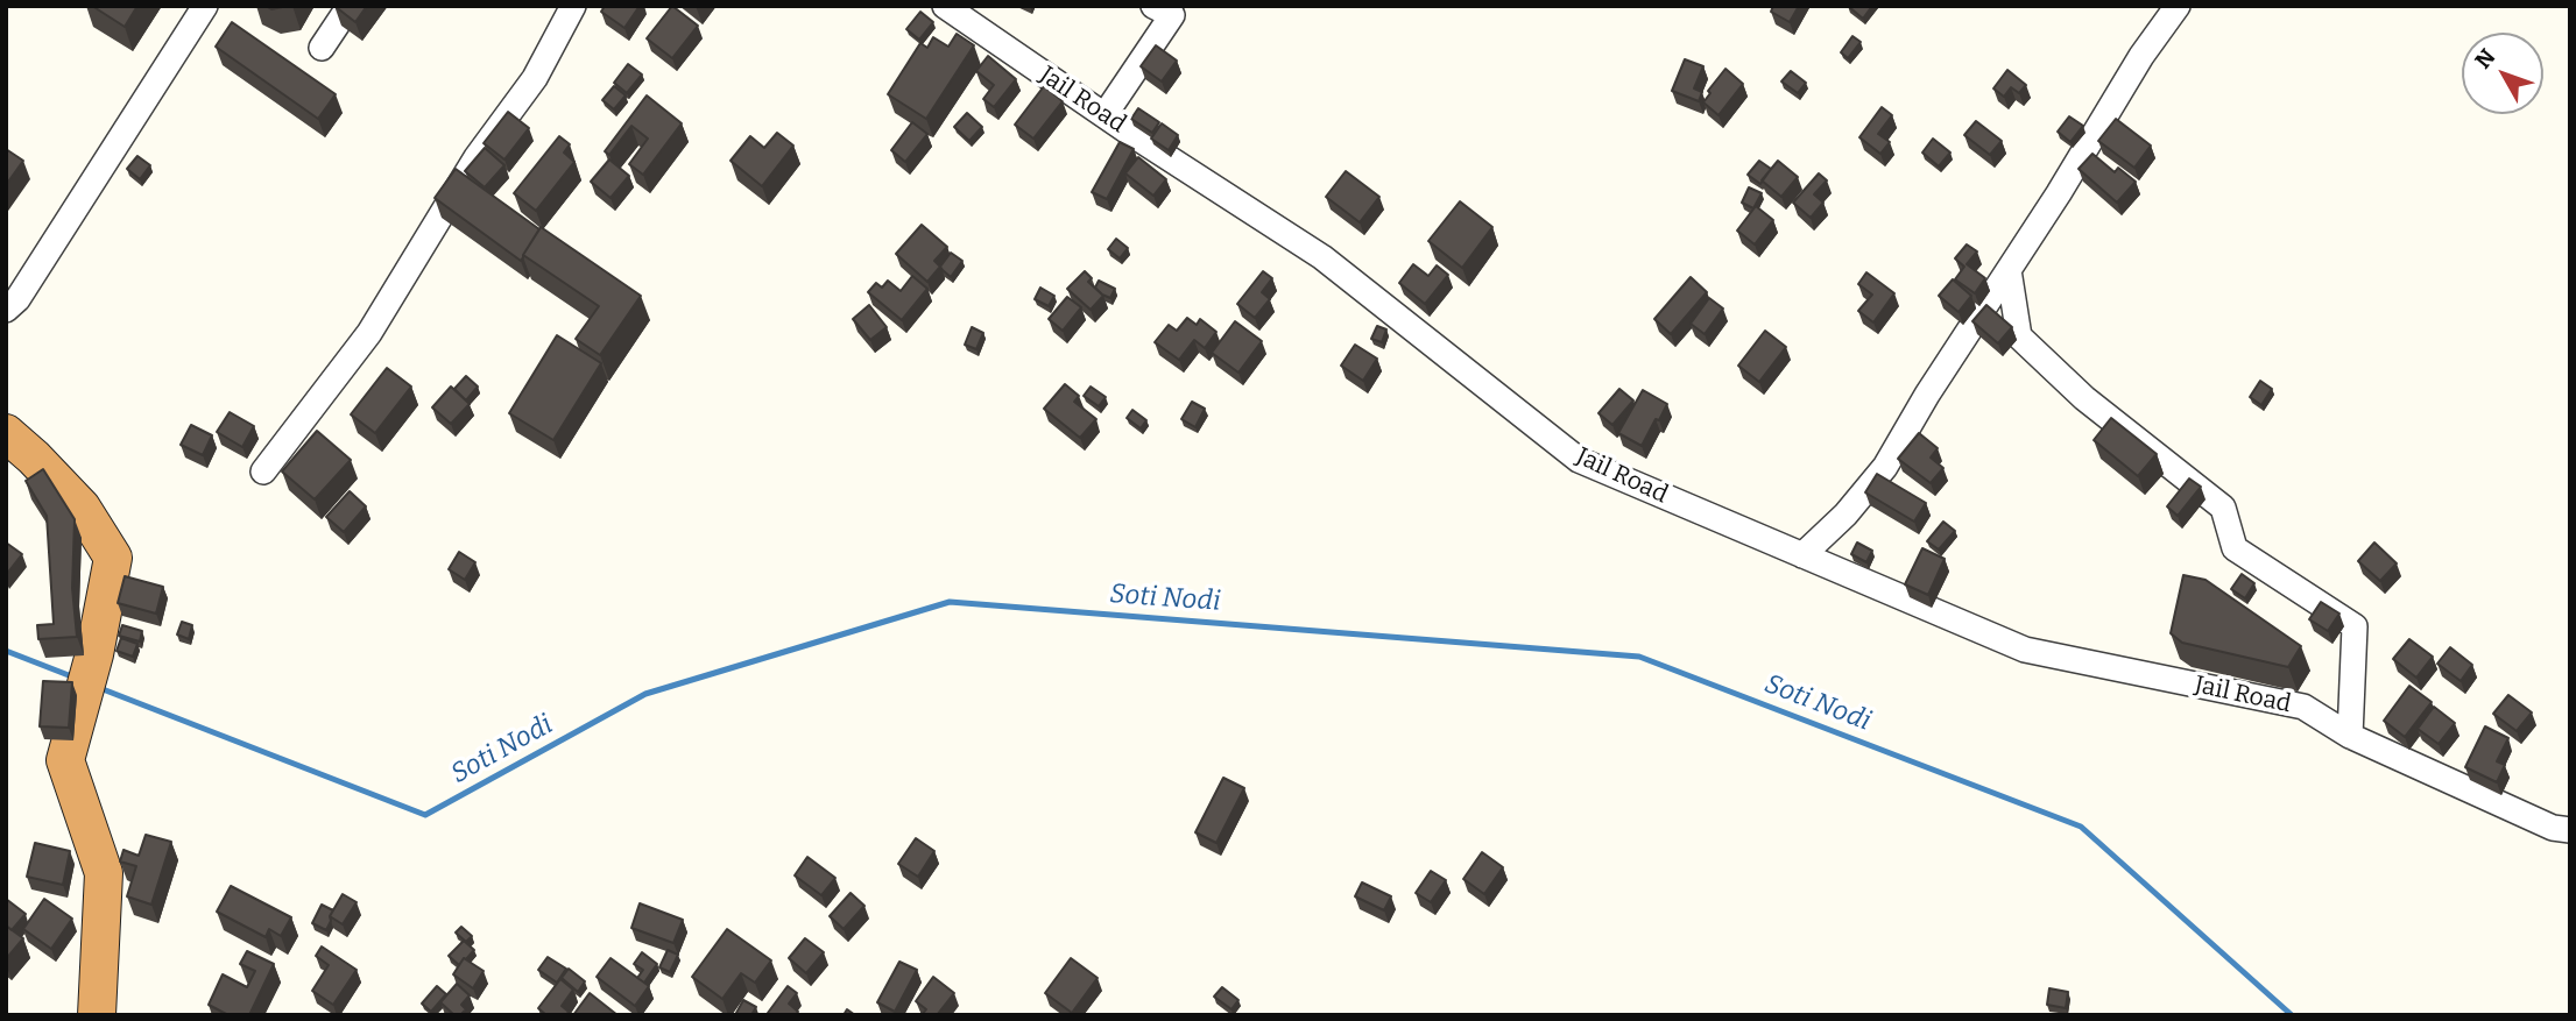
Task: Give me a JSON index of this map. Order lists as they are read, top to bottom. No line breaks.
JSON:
{"streets":{"street":["Jail Road"]},"water":["Soti Nodi"],"north":"top left"}
